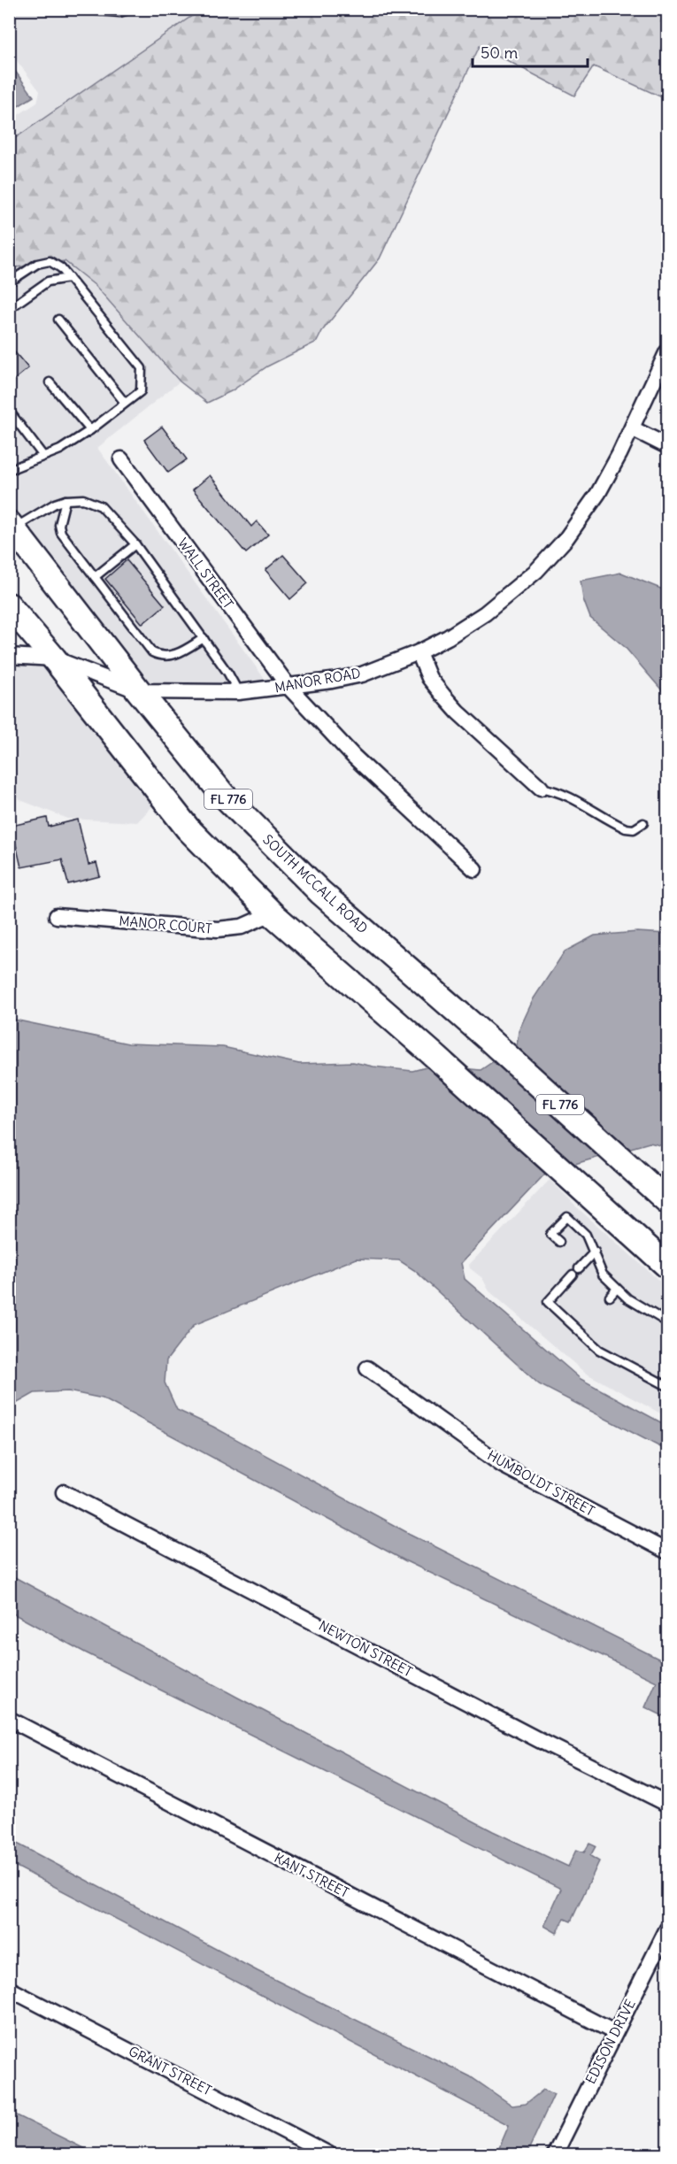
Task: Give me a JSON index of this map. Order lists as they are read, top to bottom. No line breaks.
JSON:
{"streets":{"main road":["FL 776","SOUTH MCCALL ROAD"],"street":["WALL STREET","MANOR ROAD","MANOR COURT","HUMBOLDT STREET","NEWTON STREET","KANT STREET","EDISON DRIVE","GRANT STREET"]},"crossings":[["WALL STREET","MANOR ROAD"],["MANOR ROAD","SOUTH MCCALL ROAD"],["KANT STREET","EDISON DRIVE"]],"scale_bar":"50 m"}
